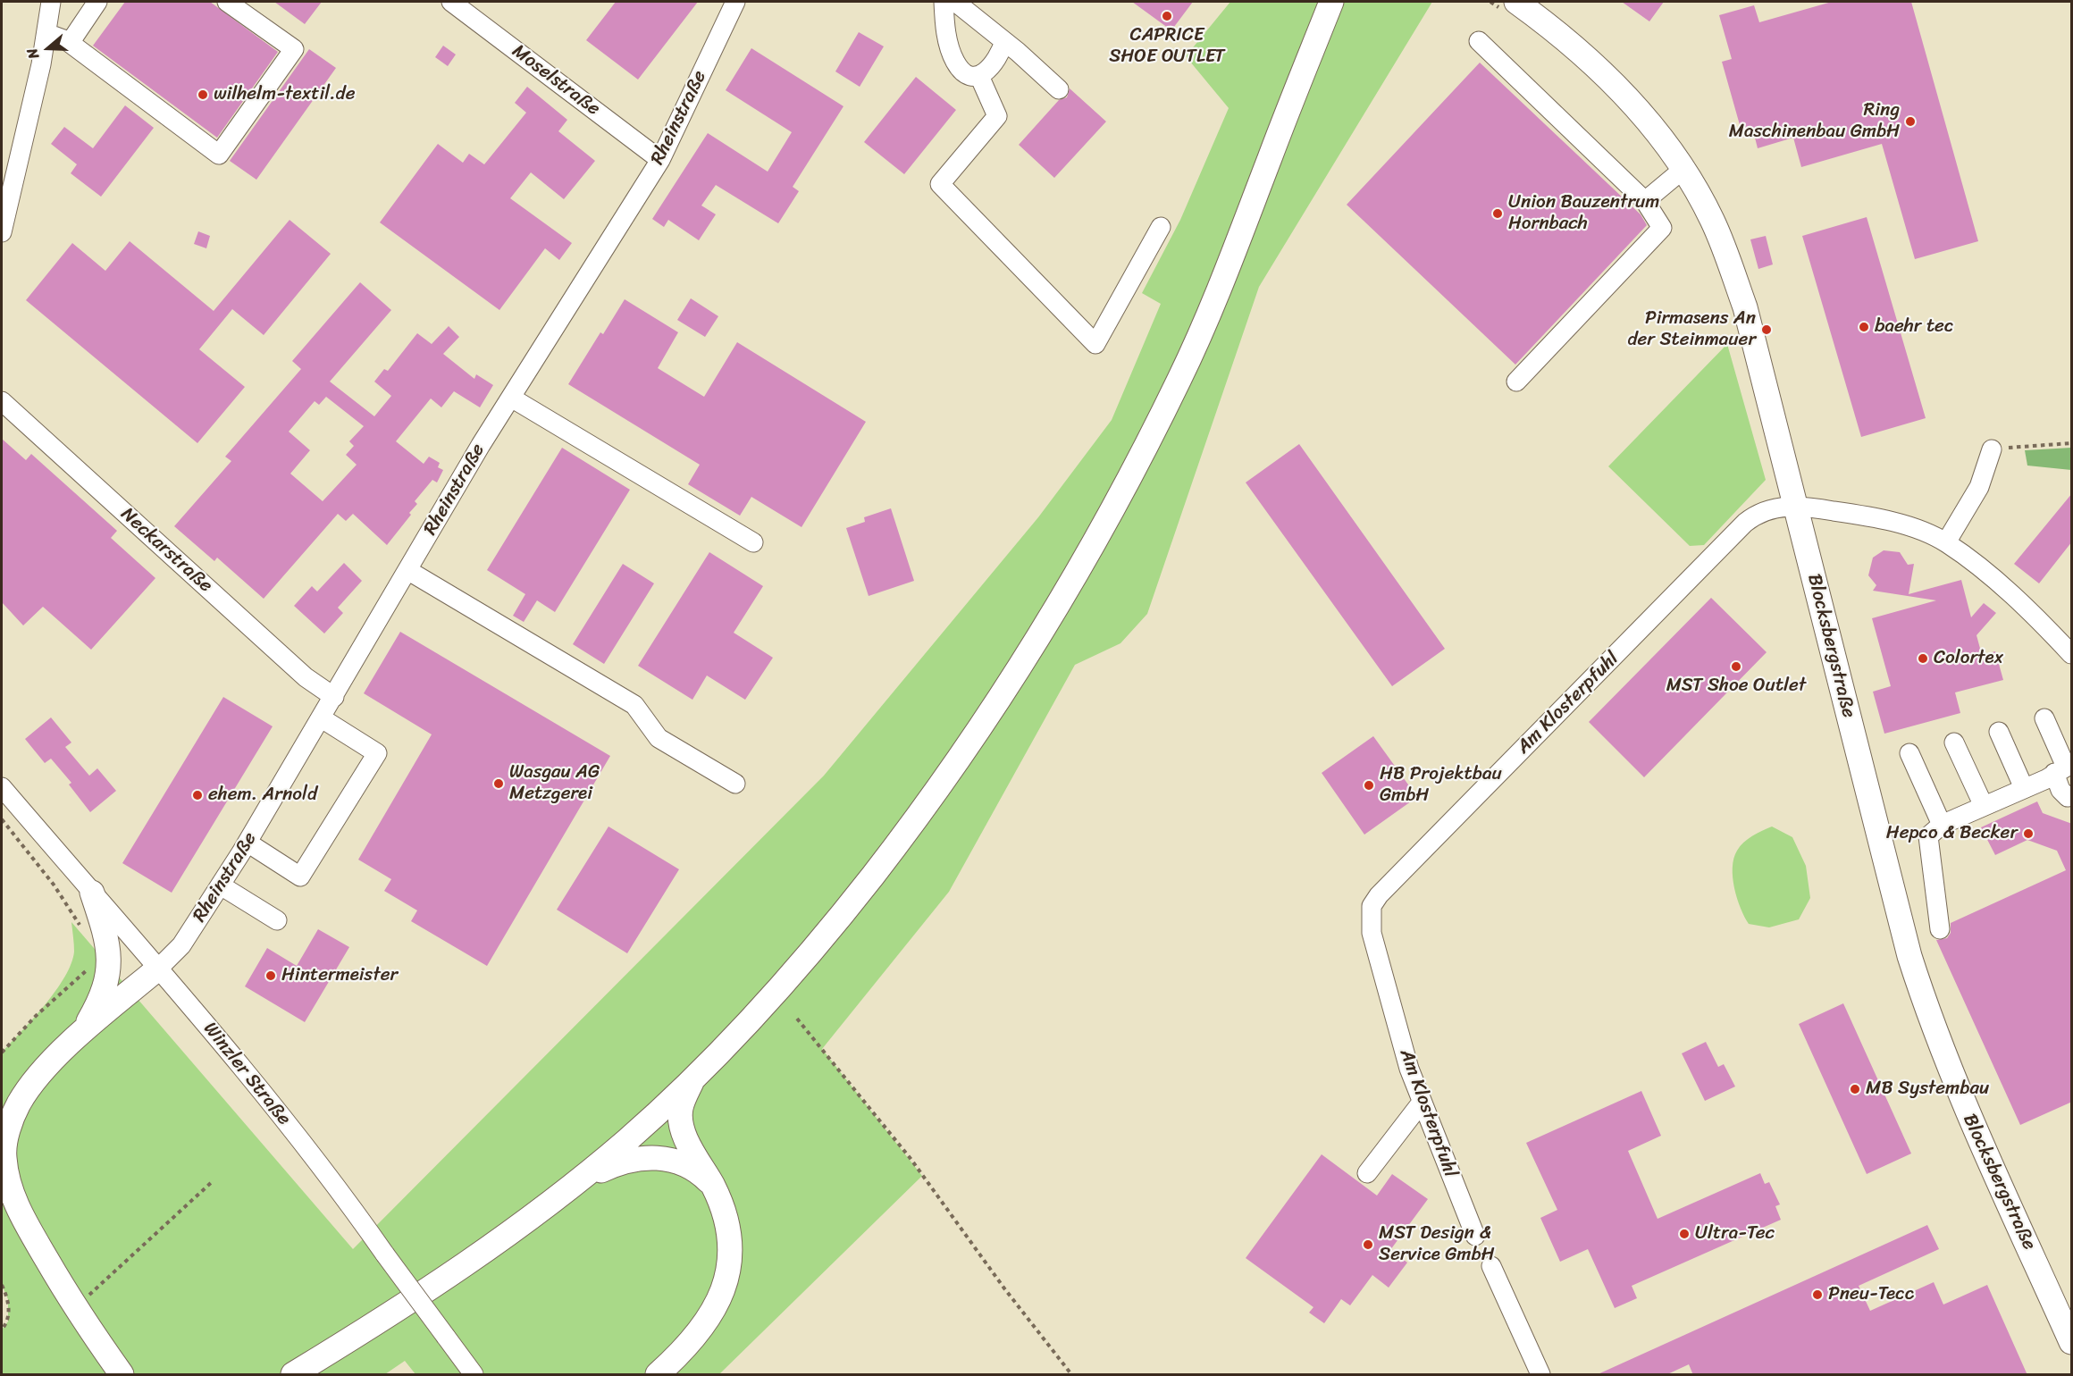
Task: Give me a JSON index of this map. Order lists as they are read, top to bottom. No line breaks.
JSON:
{"streets":{"main road":["Blocksbergstraße"],"street":["Moselstraße","Rheinstraße","Neckarstraße","Am Klosterpfuhl","Winzler Straße"]},"crossings":[["Moselstraße","Rheinstraße"],["Rheinstraße","Neckarstraße"],["Rheinstraße","Winzler Straße"],["Blocksbergstraße","Am Klosterpfuhl"]],"places":["CAPRICE SHOE OUTLET","wilhelm-textil.de","Ring Maschinenbau GmbH","Union Bauzentrum Hornbach","baehr tec","Pirmasens An der Steinmauer","Colortex","MST Shoe Outlet","Wasgau AG Metzgerei","HB Projektbau GmbH","ehem. Arnold","Hepco & Becker","Hintermeister","MB Systembau","Ultra-Tec","MST Design & Service GmbH","Pneu-Tecc"],"north":"left"}
